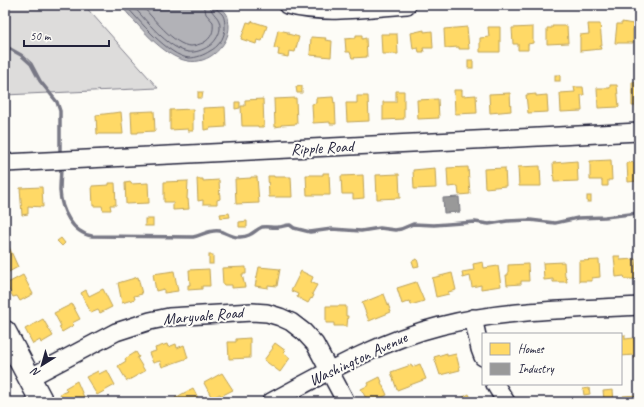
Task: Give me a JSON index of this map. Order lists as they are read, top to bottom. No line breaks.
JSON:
{"streets":{"street":["Ripple Road","Maryvale Road","Washington Avenue"]},"crossings":[["Maryvale Road","Washington Avenue"]],"legend":["Homes","Industry"],"scale_bar":"50 m","north":"bottom left"}
